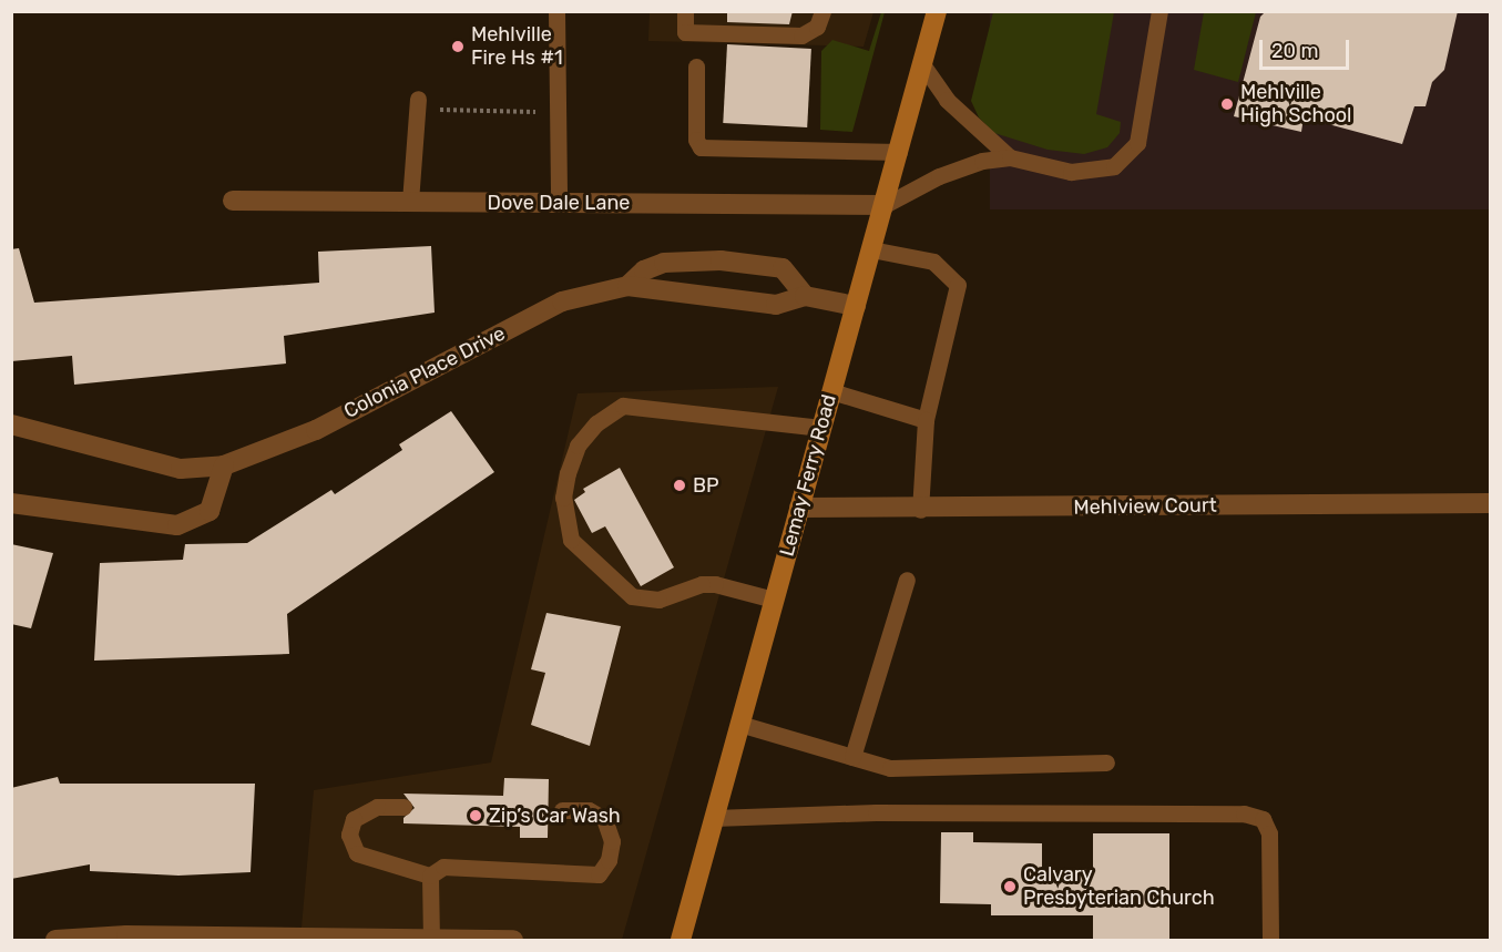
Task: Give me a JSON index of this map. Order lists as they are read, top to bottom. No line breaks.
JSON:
{"streets":{"main road":["Lemay Ferry Road"],"street":["Dove Dale Lane","Colonia Place Drive","Mehlview Court"]},"crossings":[["Dove Dale Lane","Lemay Ferry Road"],["Colonia Place Drive","Lemay Ferry Road"],["Lemay Ferry Road","Mehlview Court"]],"places":["Mehlville Fire Hs #1","Mehlville High School","BP","Zip’s Car Wash","Calvary Presbyterian Church"],"scale_bar":"20 m"}
